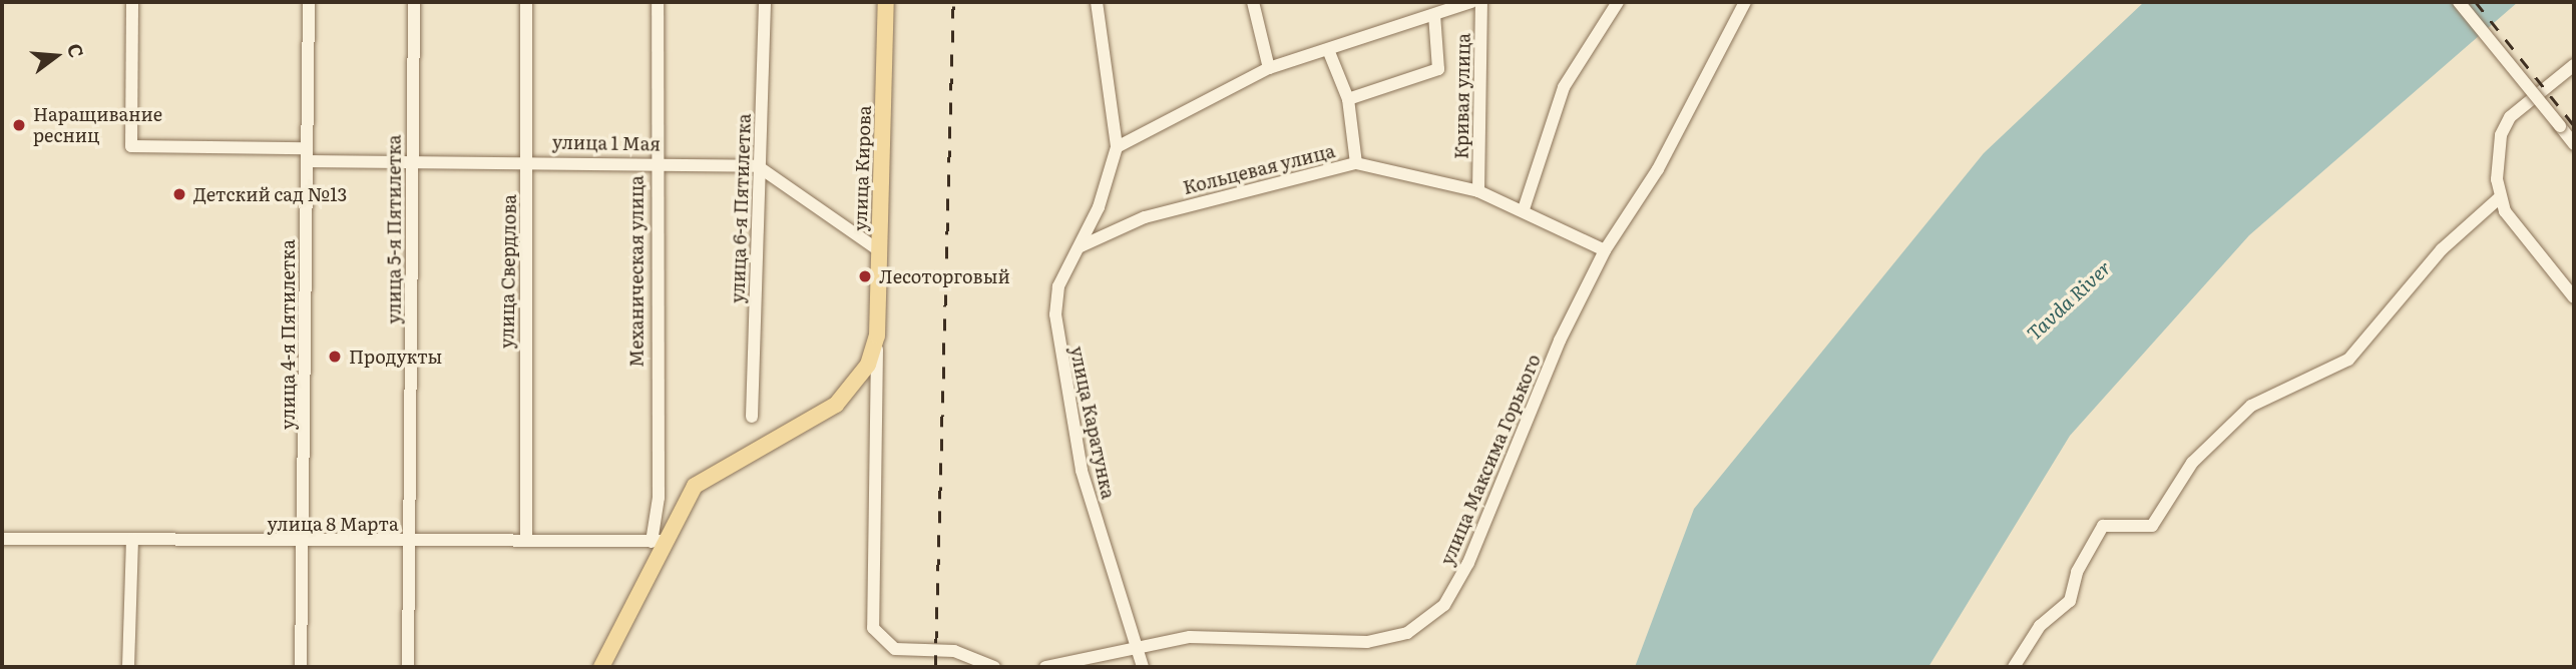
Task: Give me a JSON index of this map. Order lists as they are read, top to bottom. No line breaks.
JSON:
{"streets":{"main road":["улица Кирова","Механическая улица"],"street":["Кривая улица","улица 1 Мая","Кольцевая улица","улица 6-я Пятилетка","улица 5-я Пятилетка","улица Свердлова","улица 4-я Пятилетка","улица Каратунка","улица Максима Горького","улица 8 Марта"]},"crossings":[["Кривая улица","Кольцевая улица"],["улица 1 Мая","улица 6-я Пятилетка"],["улица 1 Мая","улица 5-я Пятилетка"],["улица 1 Мая","улица Свердлова"],["улица 1 Мая","Механическая улица"],["улица 1 Мая","улица 4-я Пятилетка"],["улица Кирова","Механическая улица"],["улица Кирова","улица 8 Марта"],["Кольцевая улица","улица Каратунка"],["Кольцевая улица","улица Максима Горького"],["улица 5-я Пятилетка","улица 8 Марта"],["улица Свердлова","улица 8 Марта"],["Механическая улица","улица 8 Марта"],["улица 4-я Пятилетка","улица 8 Марта"],["улица Каратунка","улица Максима Горького"]],"water":["Tavda River"],"places":["Наращивание ресниц","Детский сад №13","Лесоторговый","Продукты"],"north":"right"}
